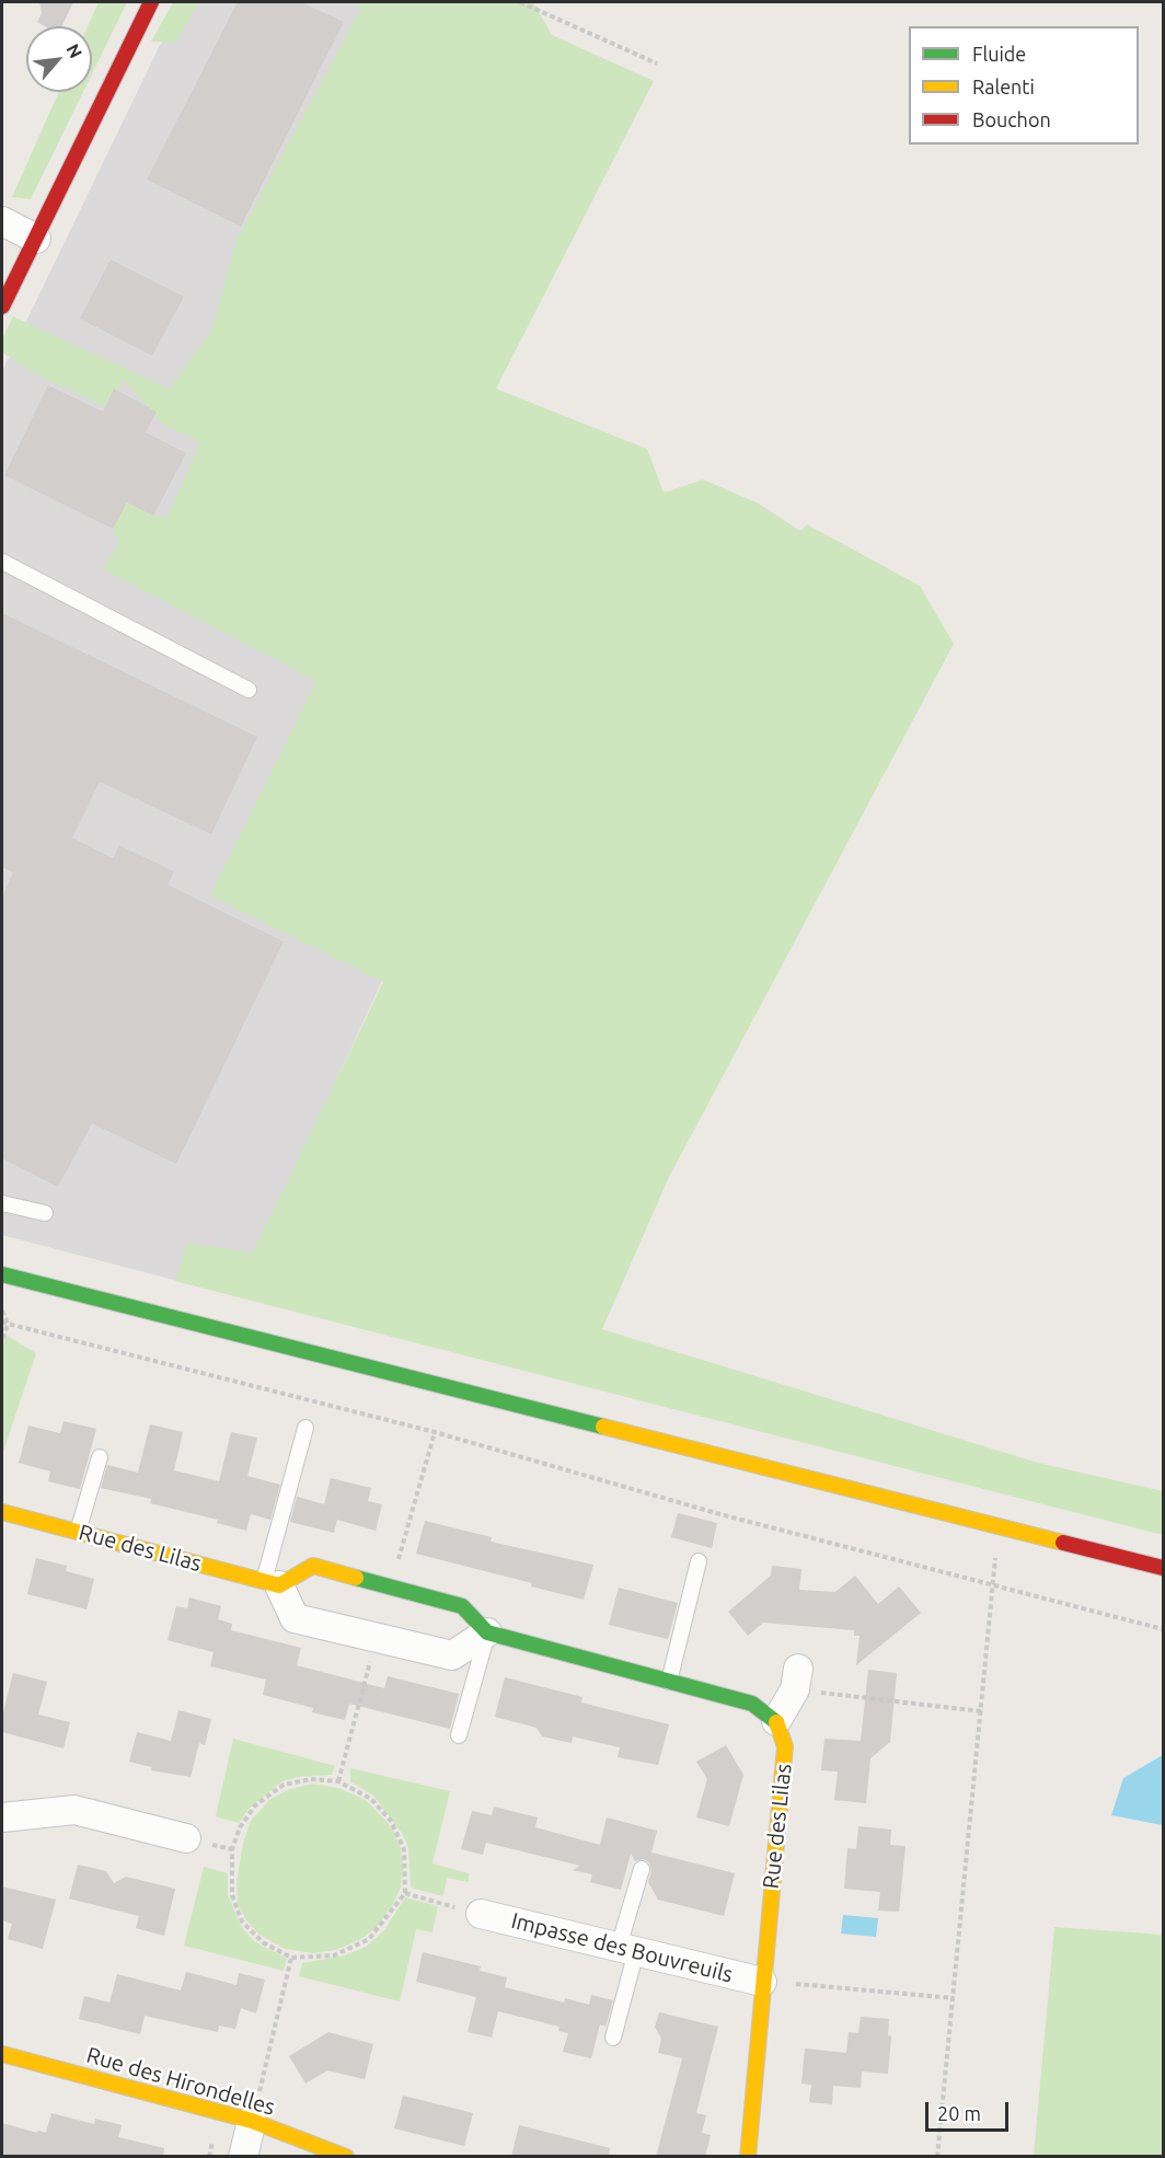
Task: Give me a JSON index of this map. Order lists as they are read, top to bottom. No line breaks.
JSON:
{"streets":{"street":["Rue des Lilas","Impasse des Bouvreuils","Rue des Hirondelles"]},"crossings":[["Rue des Lilas","Impasse des Bouvreuils"]],"legend":["Fluide","Ralenti","Bouchon"],"scale_bar":"20 m","north":"top right"}
